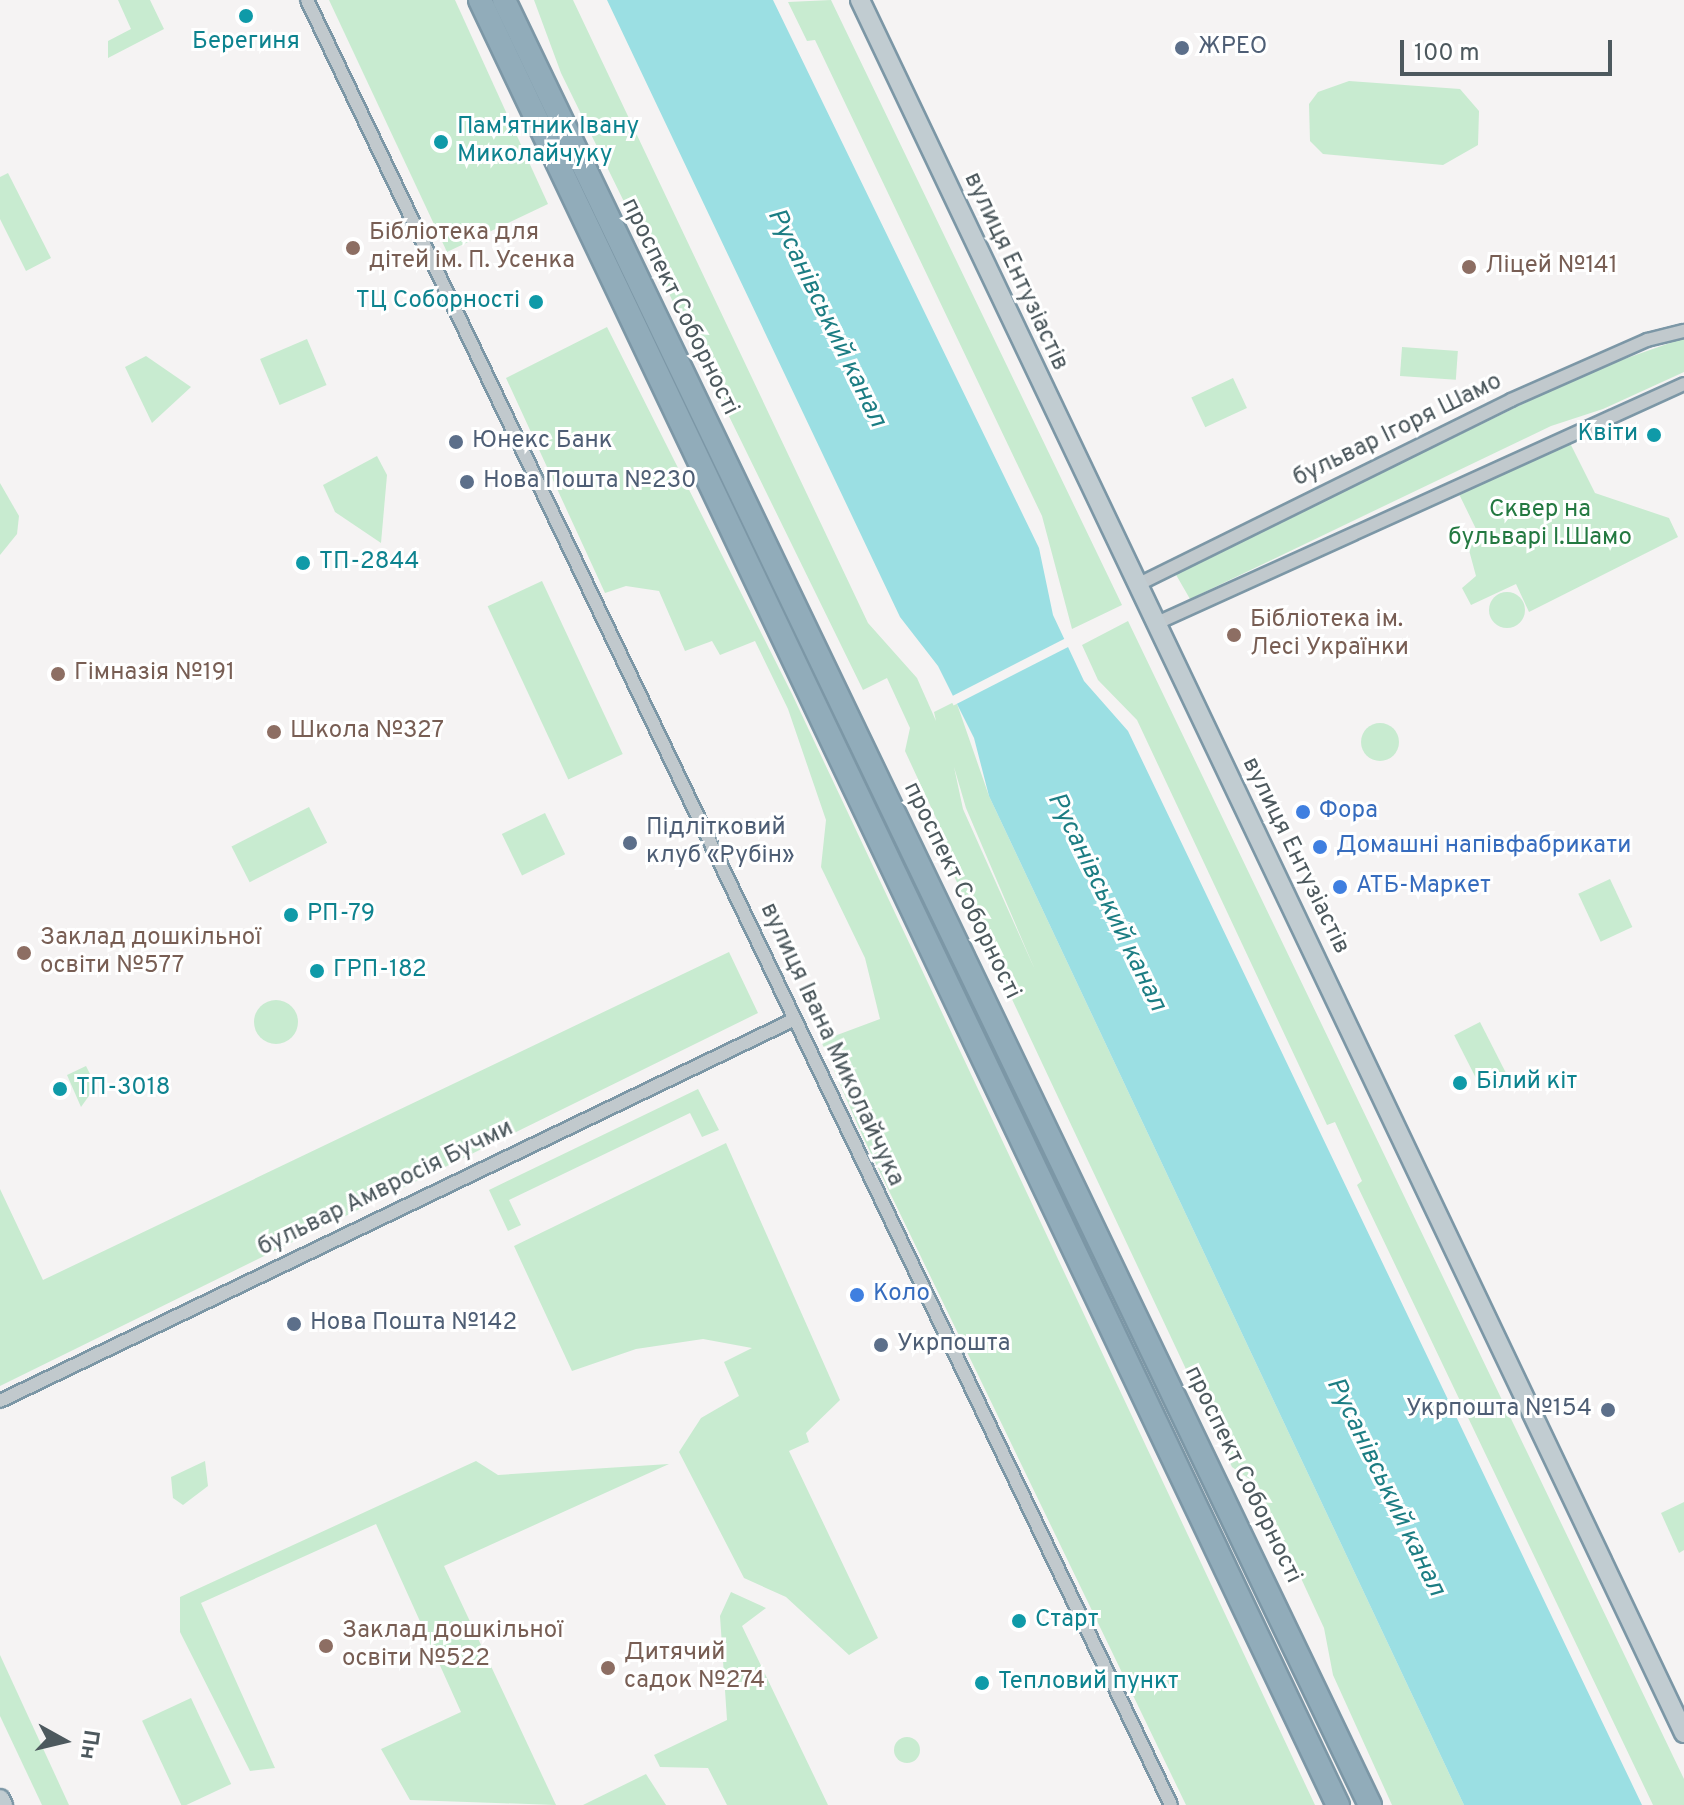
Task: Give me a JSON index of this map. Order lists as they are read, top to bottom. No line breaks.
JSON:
{"streets":{"highway":["проспект Соборності"],"street":["вулиця Ентузіастів","бульвар Ігоря Шамо","вулиця Івана Миколайчука","бульвар Амвросія Бучми"]},"crossings":[["вулиця Ентузіастів","бульвар Ігоря Шамо"],["вулиця Івана Миколайчука","бульвар Амвросія Бучми"]],"water":["Русанівський канал"],"parks":["Сквер на бульварі І.Шамо"],"places":["Берегиня","ЖРЕО","Пам'ятник Івану Миколайчуку","Бібліотека для дітей ім. П. Усенка","Ліцей №141","ТЦ Соборності","Квіти","Юнекс Банк","Нова Пошта №230","ТП-2844","Бібліотека ім. Лесі Українки","Гімназія №191","Школа №327","Фора","Підлітковий клуб «Рубін»","Домашні напівфабрикати","АТБ-Маркет","РП-79","Заклад дошкільної освіти №577","ГРП-182","Білий кіт","ТП-3018","Коло","Нова Пошта №142","Укрпошта","Укрпошта №154","Старт","Заклад дошкільної освіти №522","Дитячий садок №274","Тепловий пункт"],"scale_bar":"100 m","north":"right"}
